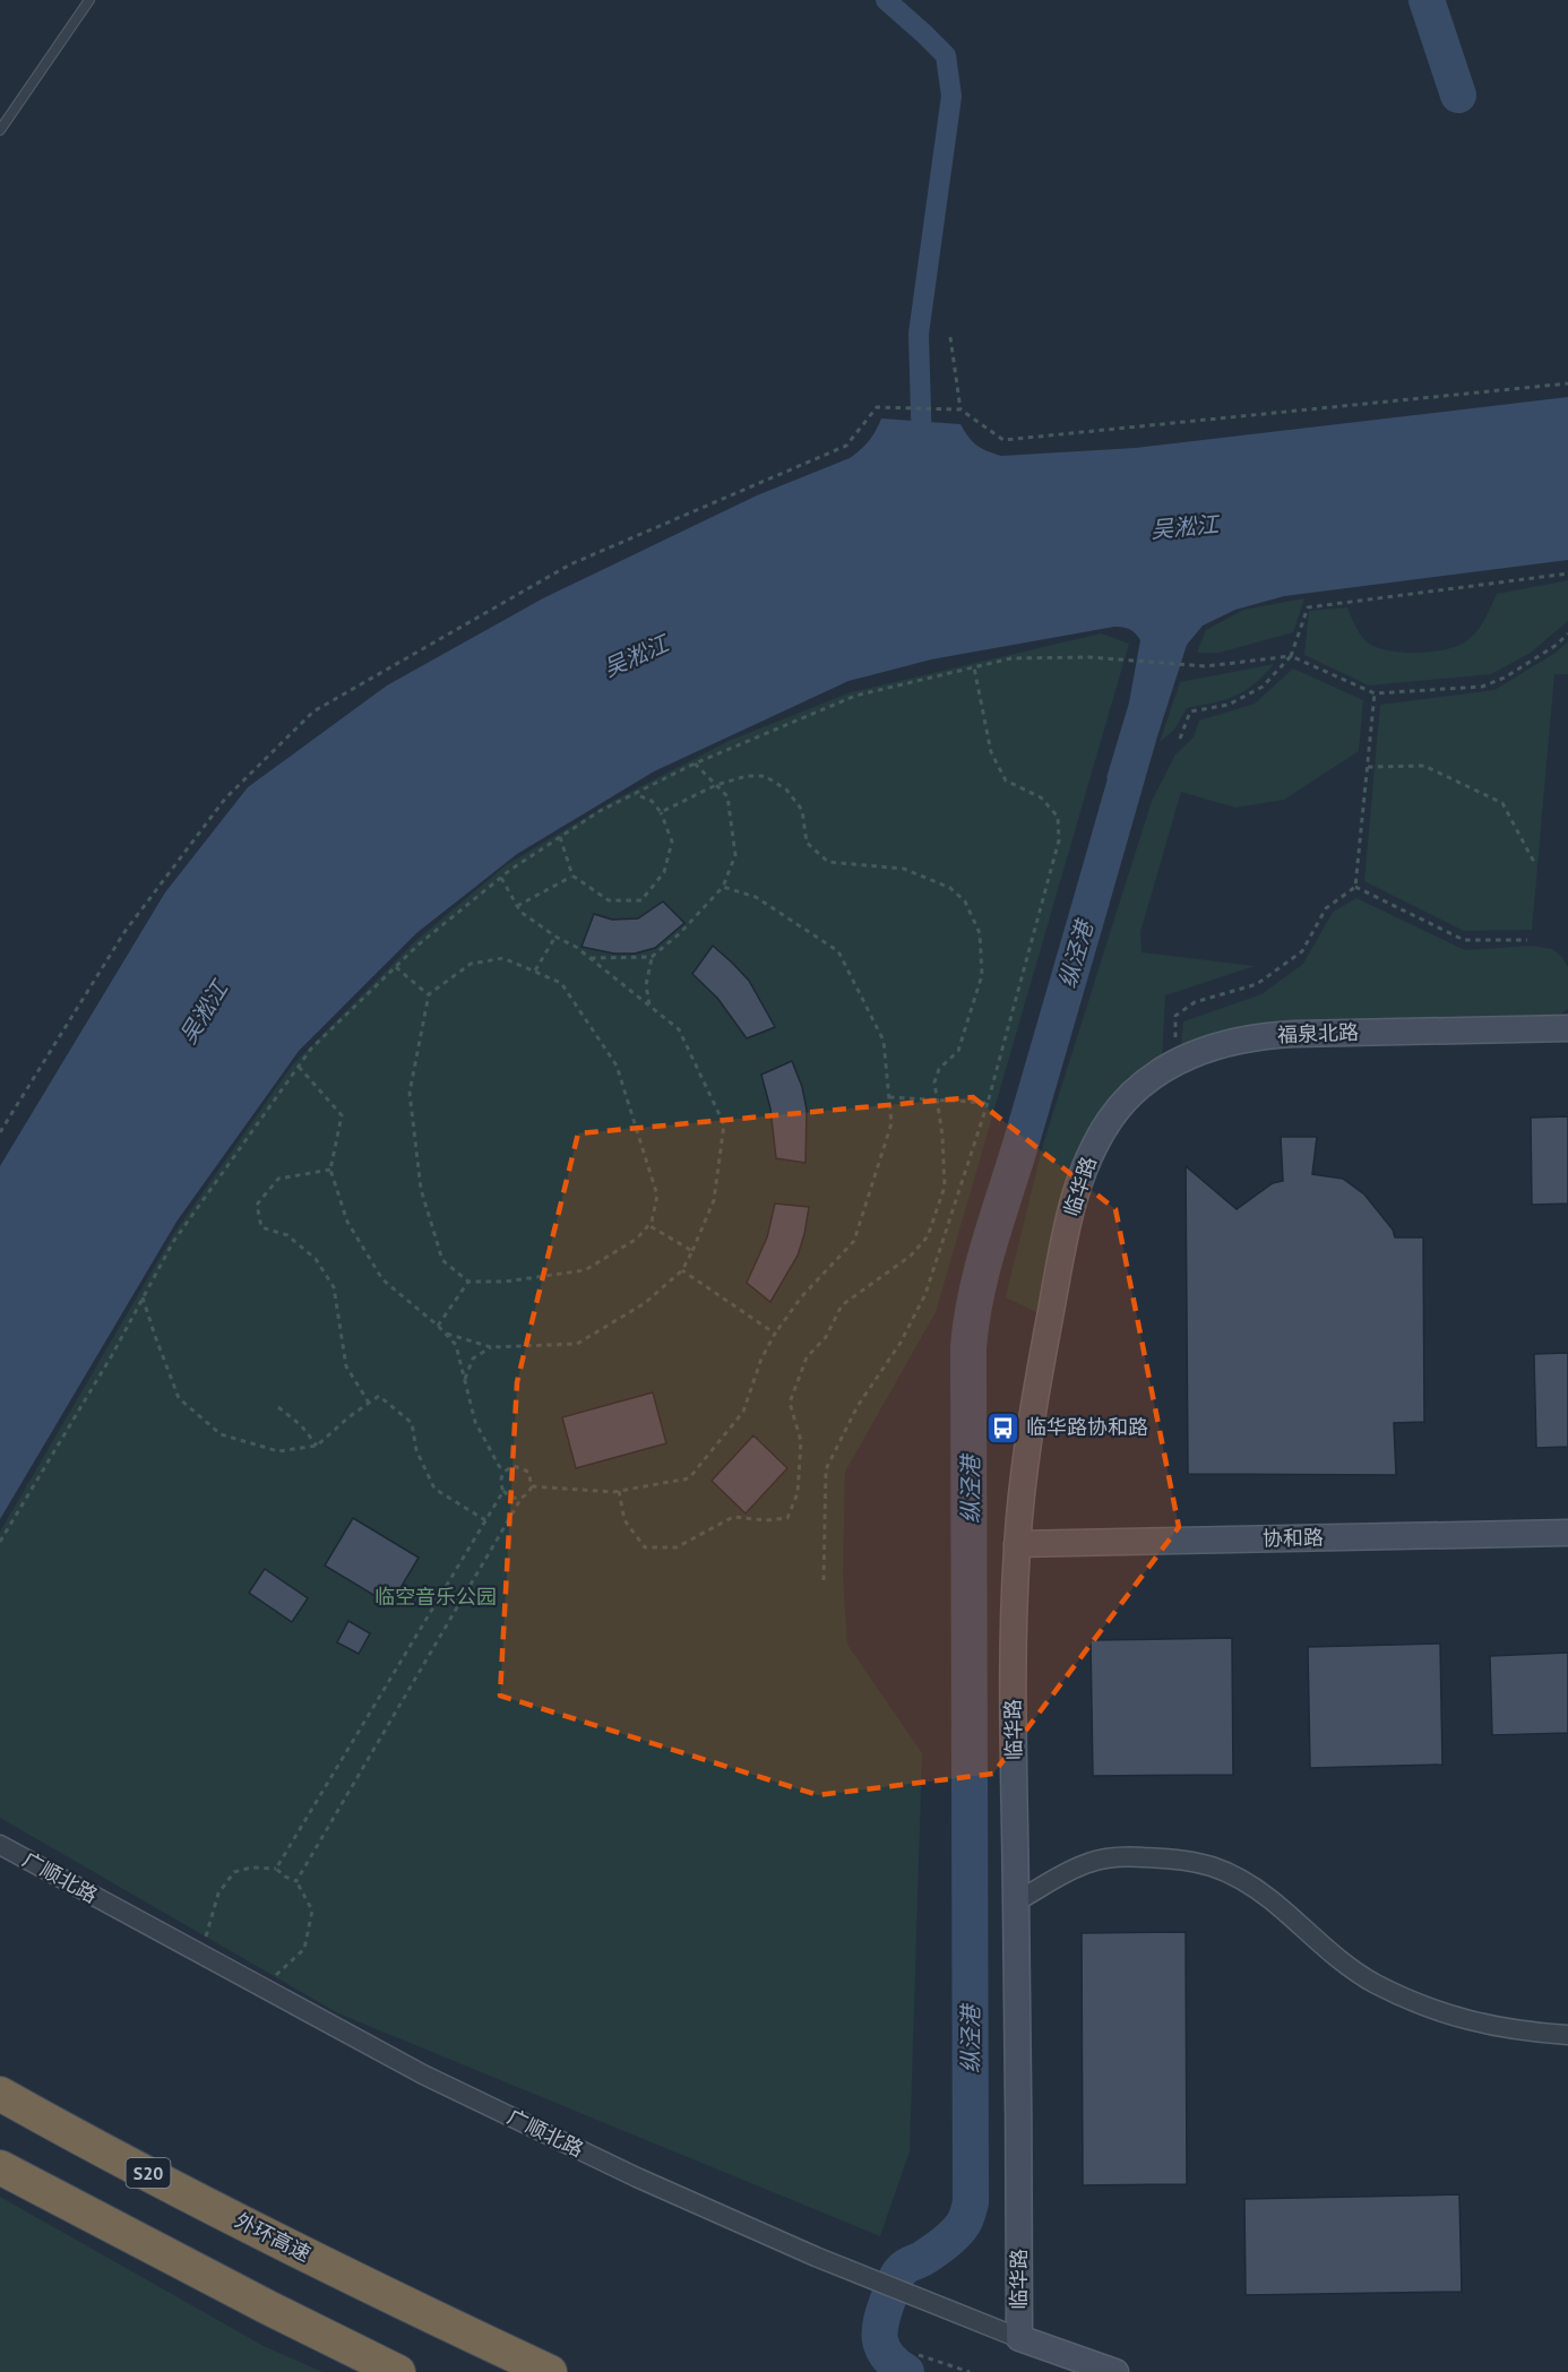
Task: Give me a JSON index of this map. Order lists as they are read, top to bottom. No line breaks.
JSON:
{"streets":{"highway":["S20","外环高速"],"street":["福泉北路","临华路","协和路","广顺北路"]},"crossings":[["福泉北路","临华路"],["临华路","协和路"],["临华路","广顺北路"]],"water":["吴淞江","纵泾港"],"parks":["临空音乐公园"],"places":{"bus stop":["临华路协和路"]}}
